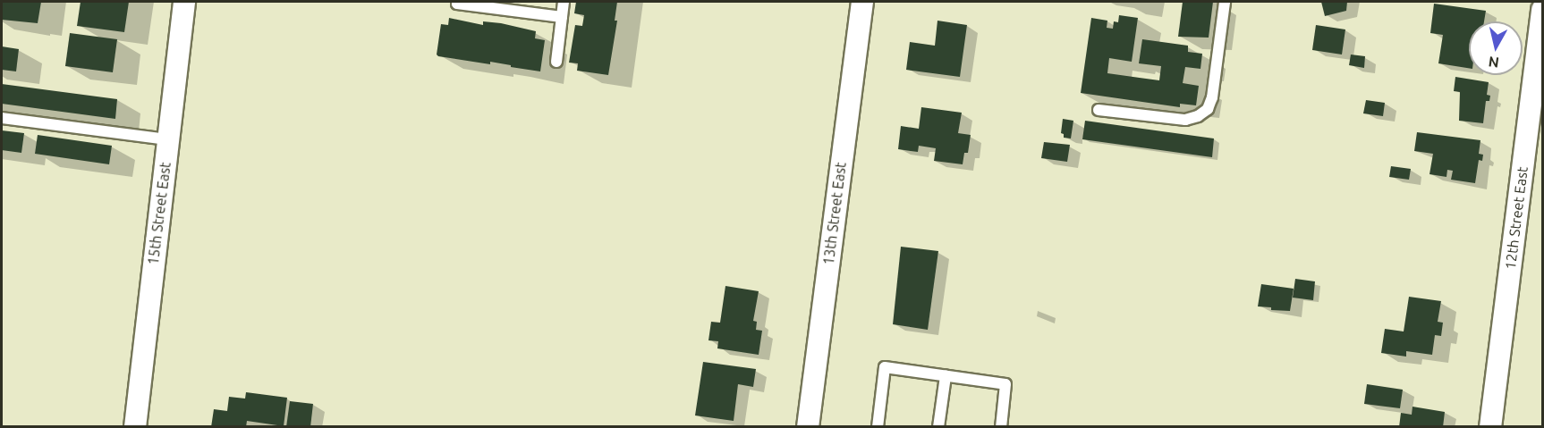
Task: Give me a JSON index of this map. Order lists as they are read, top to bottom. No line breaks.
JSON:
{"streets":{"street":["15th Street East","13th Street East","12th Street East"]},"north":"bottom"}
